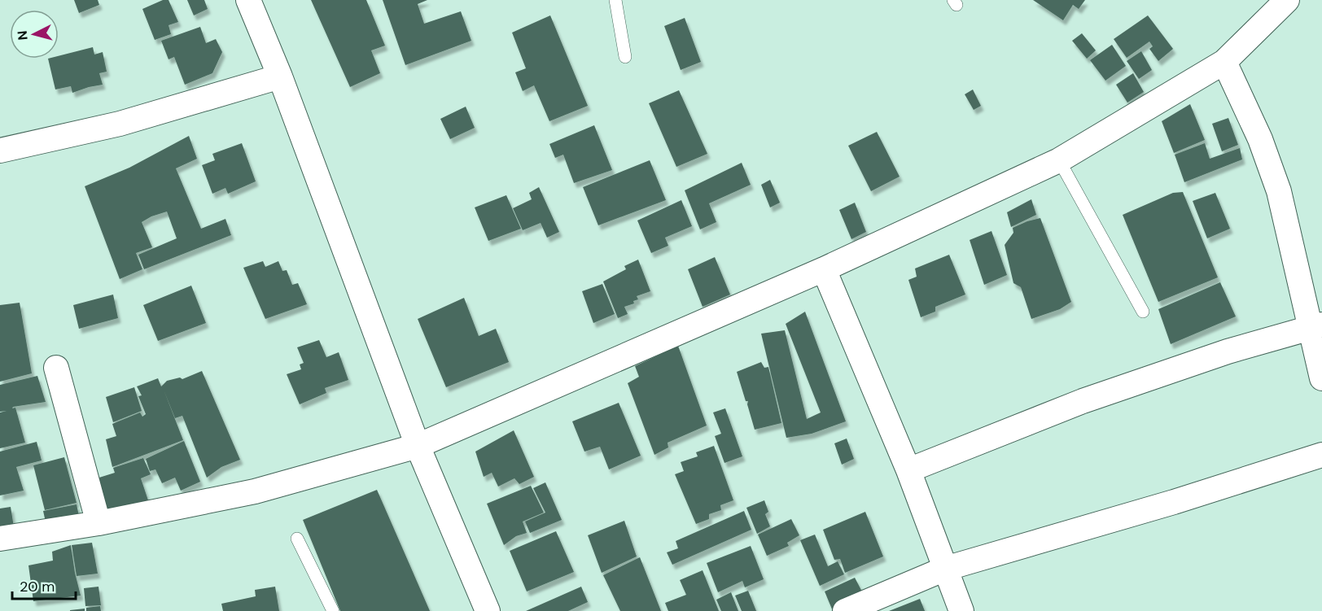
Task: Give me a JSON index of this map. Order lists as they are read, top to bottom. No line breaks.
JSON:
{"scale_bar":"20 m","north":"left"}
